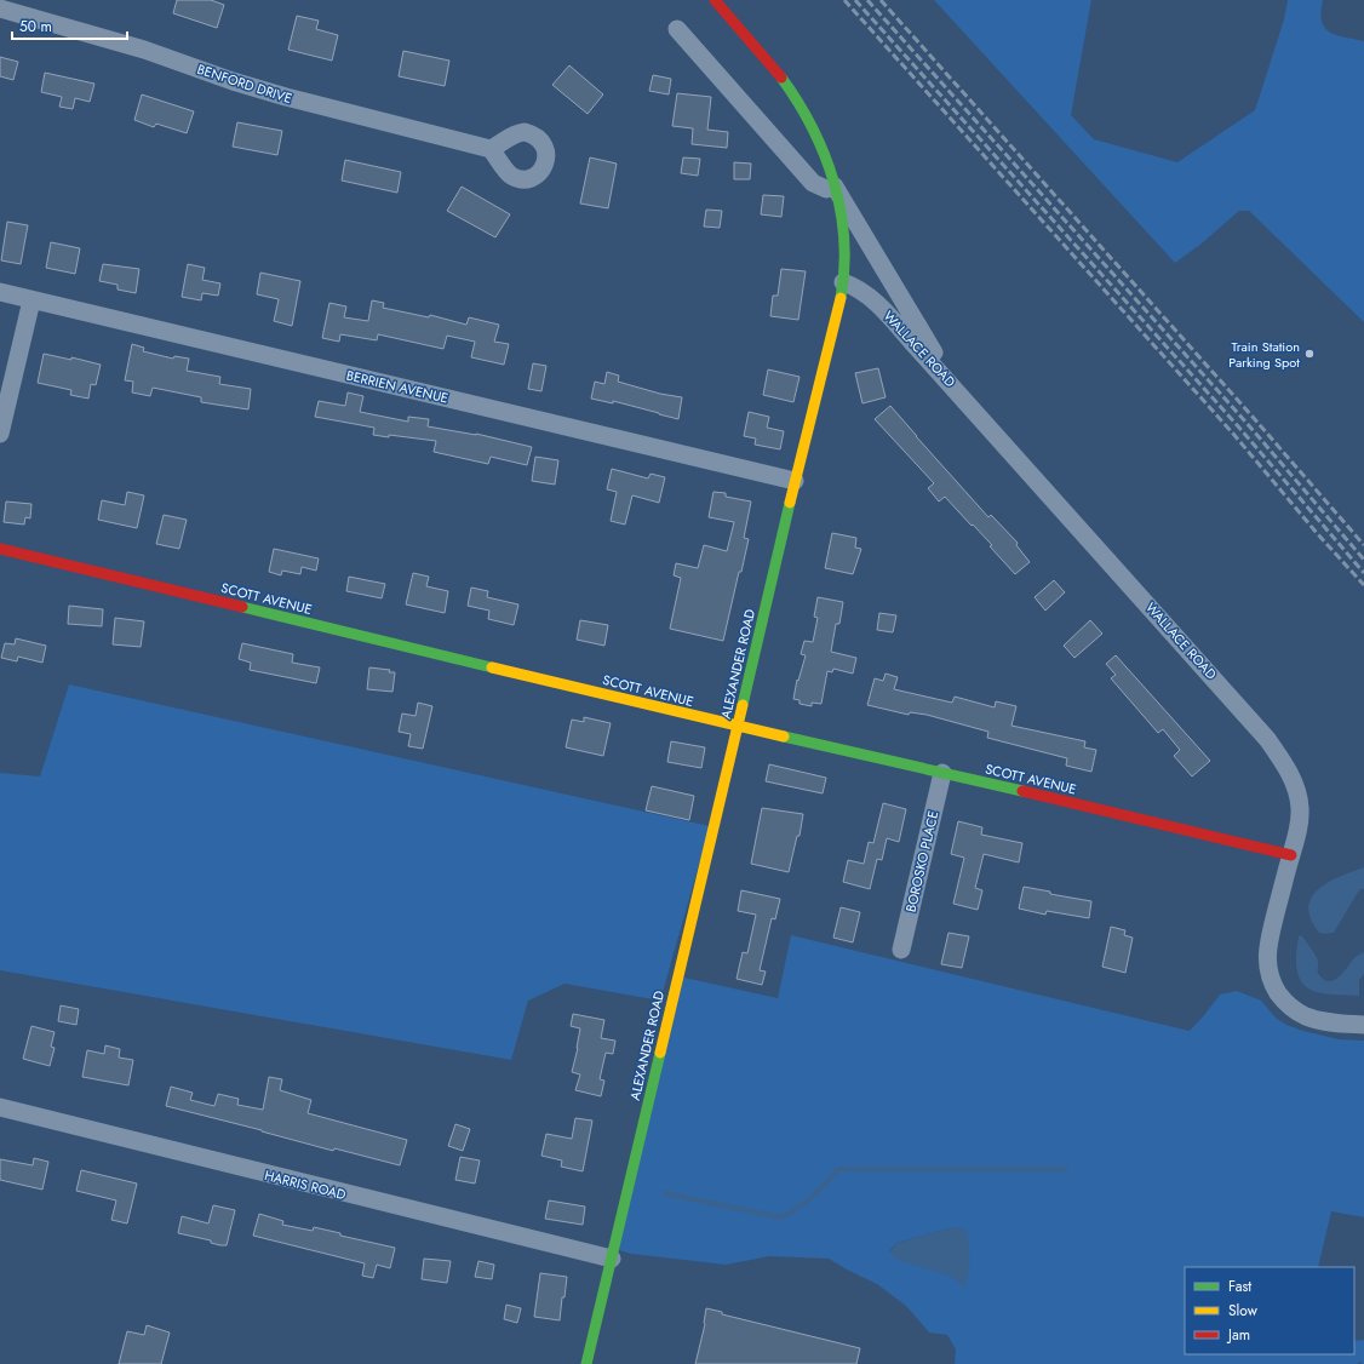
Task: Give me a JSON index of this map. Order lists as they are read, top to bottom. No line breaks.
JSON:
{"streets":{"street":["BENFORD DRIVE","WALLACE ROAD","BERRIEN AVENUE","SCOTT AVENUE","ALEXANDER ROAD","BOROSKO PLACE","HARRIS ROAD"]},"crossings":[["WALLACE ROAD","SCOTT AVENUE"],["WALLACE ROAD","ALEXANDER ROAD"],["BERRIEN AVENUE","ALEXANDER ROAD"],["SCOTT AVENUE","ALEXANDER ROAD"],["SCOTT AVENUE","BOROSKO PLACE"],["ALEXANDER ROAD","HARRIS ROAD"]],"places":["Train Station Parking Spot"],"legend":["Fast","Slow","Jam"],"scale_bar":"50 m"}
